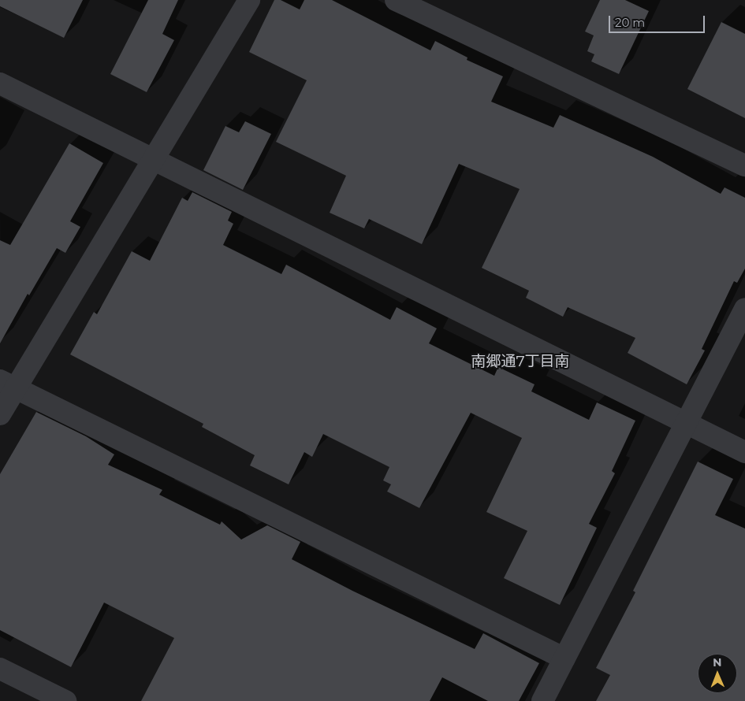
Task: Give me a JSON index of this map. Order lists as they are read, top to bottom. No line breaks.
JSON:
{"districts":["南郷通7丁目南"],"scale_bar":"20 m","north":"top"}
